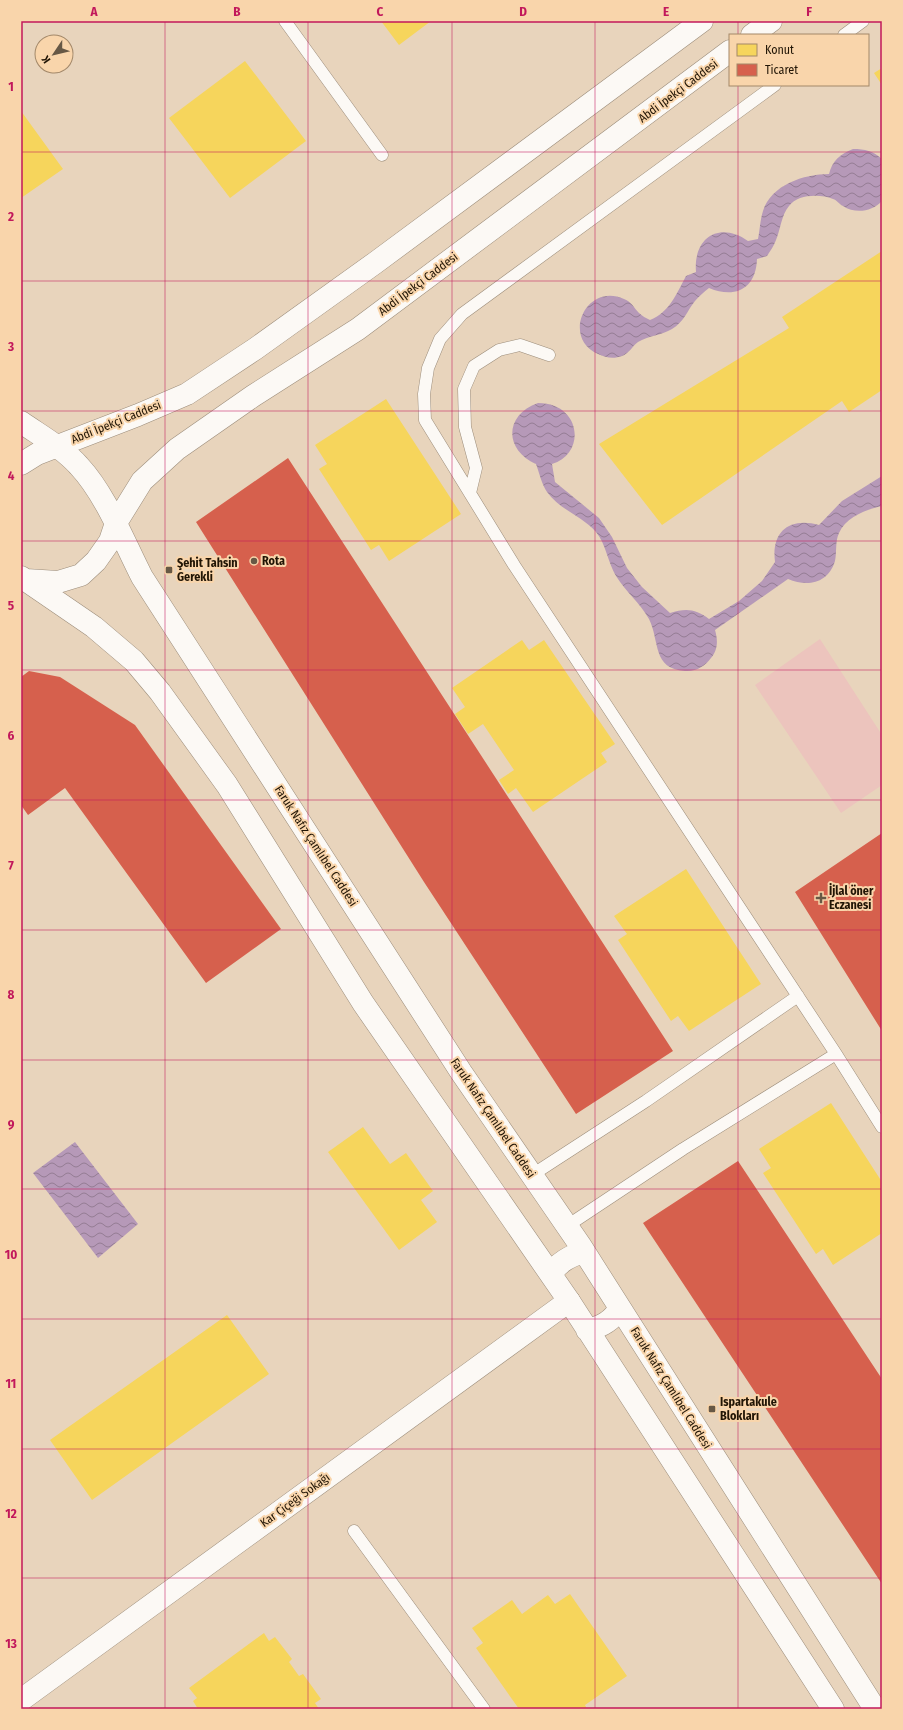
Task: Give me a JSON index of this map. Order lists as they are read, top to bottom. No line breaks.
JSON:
{"streets":{"street":["Abdi İpekçi Caddesi","Faruk Nafız Çamlıbel Caddesi","Kar Çiçeği Sokağı"]},"crossings":[["Abdi İpekçi Caddesi","Faruk Nafız Çamlıbel Caddesi"]],"places":{"other":["Rota"],"transit":["Şehit Tahsin Gerekli","Ispartakule Blokları"],"health":["İjlal öner Eczanesi"]},"legend":["Konut","Ticaret"],"north":"bottom left","grid":{"columns":["A","B","C","D","E","F"],"rows":["1","2","3","4","5","6","7","8","9","10","11","12","13"]}}
